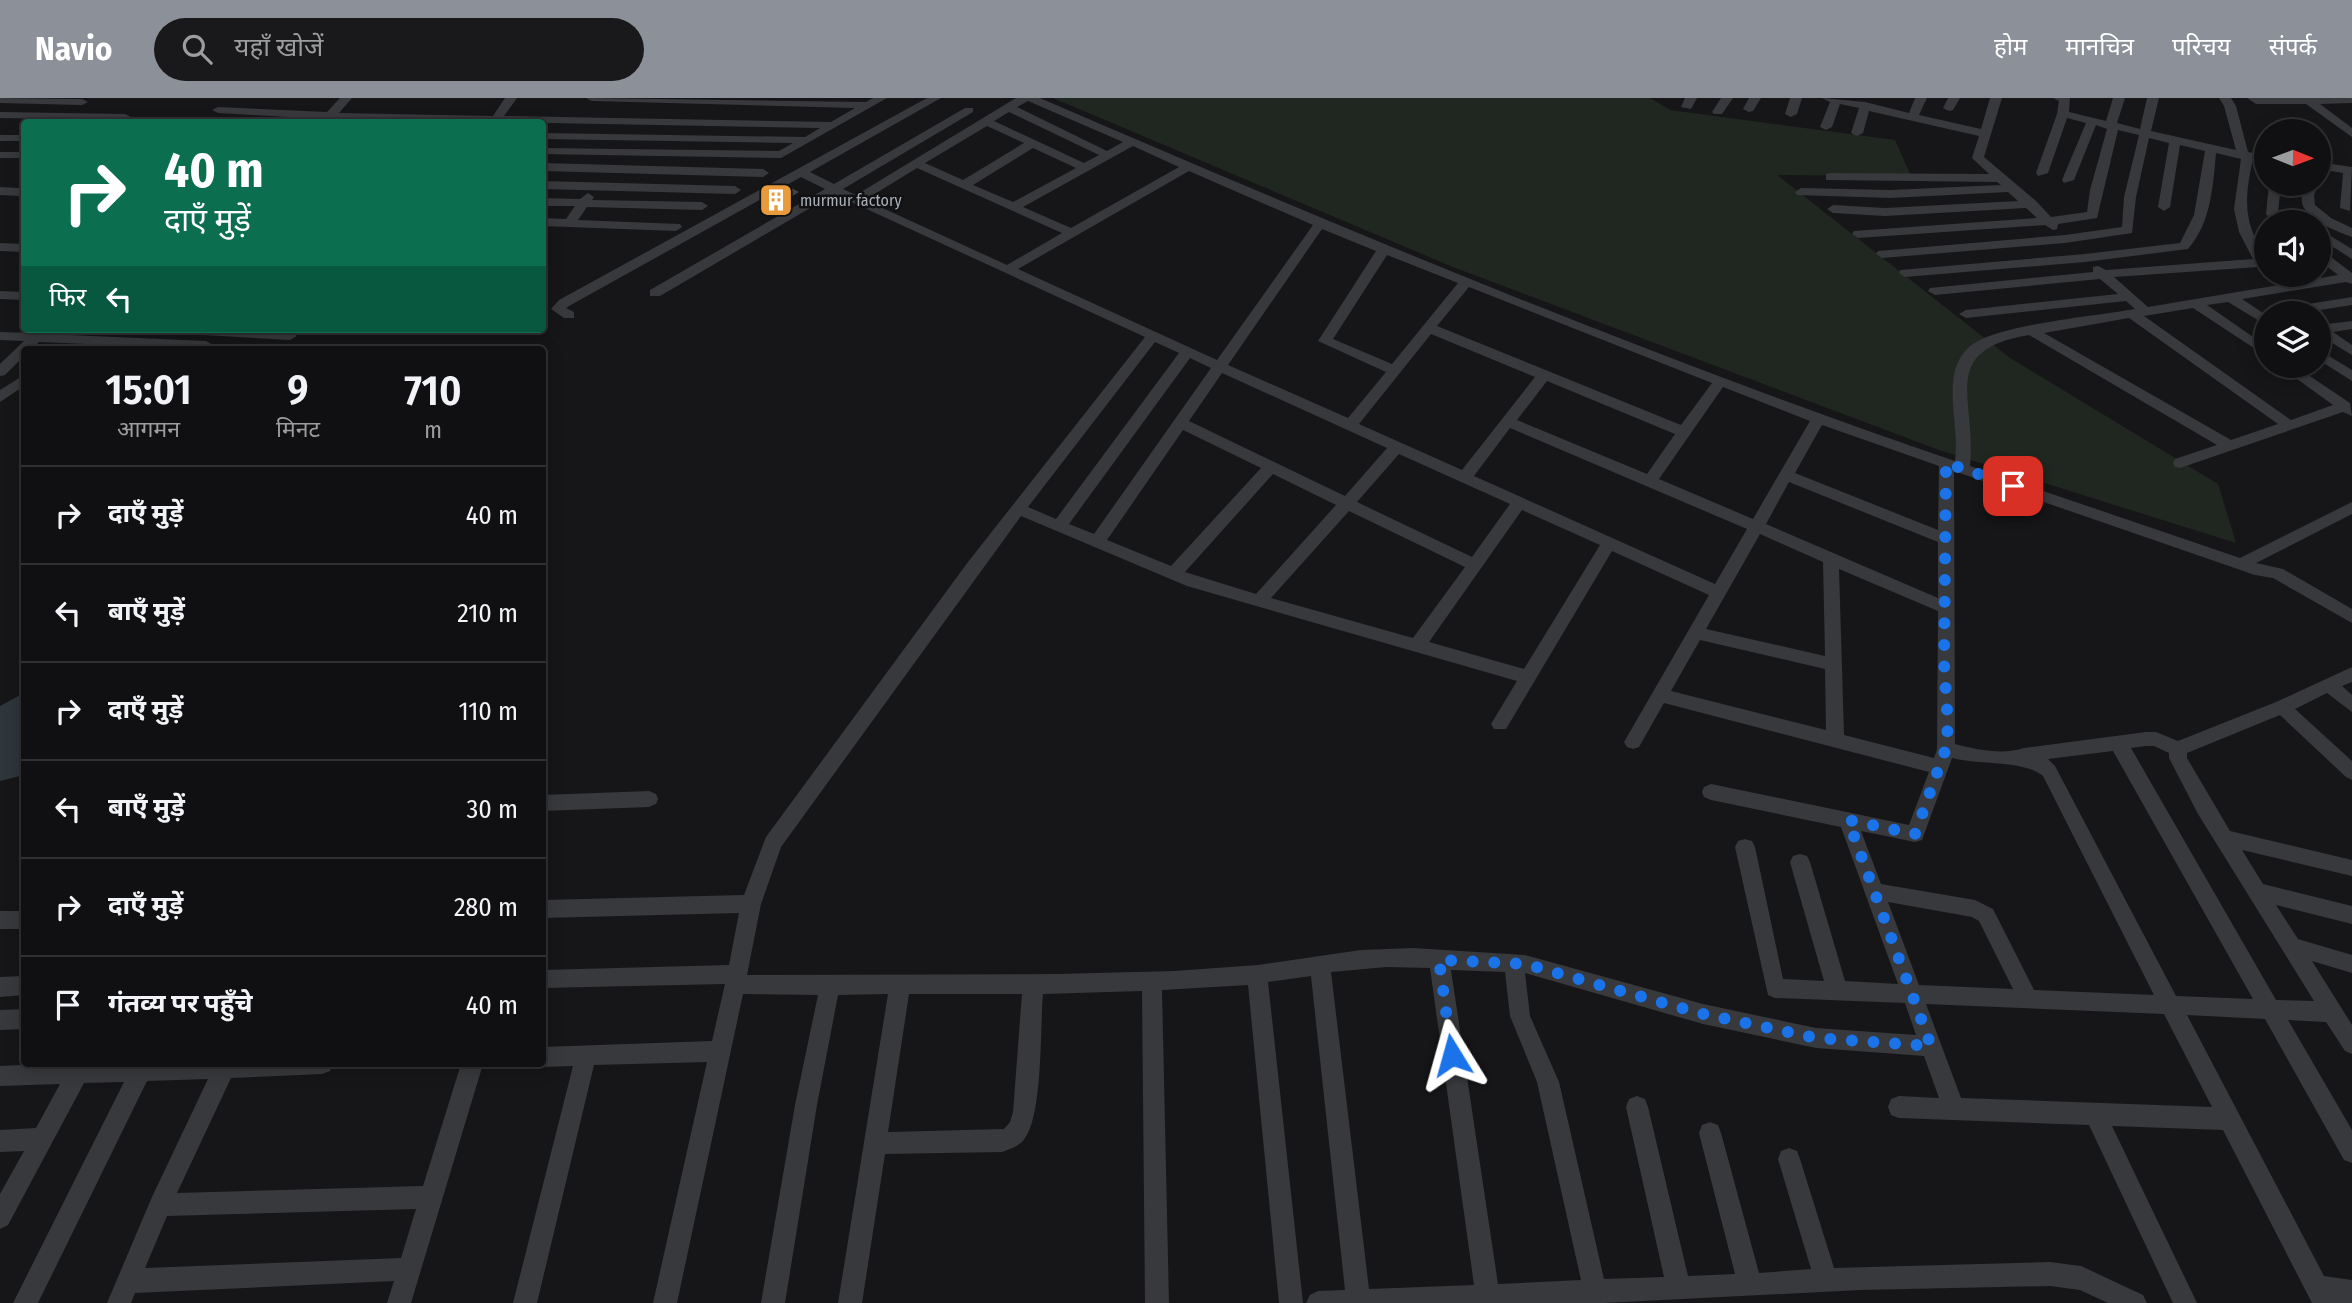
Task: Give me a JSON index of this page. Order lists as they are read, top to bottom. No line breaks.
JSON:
{"places":{"building":["murmur factory"]},"north":"right","page":{"header":"Navio","search":"यहाँ खोजें","nav":["होम","मानचित्र","परिचय","संपर्क"],"turn":["40 m","दाएँ मुड़ें"],"then":"फिर","eta":["15:01","आगमन","9","मिनट","710","m"],"list":[{"name":"दाएँ मुड़ें","value":"40 m"},{"name":"बाएँ मुड़ें","value":"210 m"},{"name":"दाएँ मुड़ें","value":"110 m"},{"name":"बाएँ मुड़ें","value":"30 m"},{"name":"दाएँ मुड़ें","value":"280 m"},{"name":"गंतव्य पर पहुँचे","value":"40 m"}]}}
